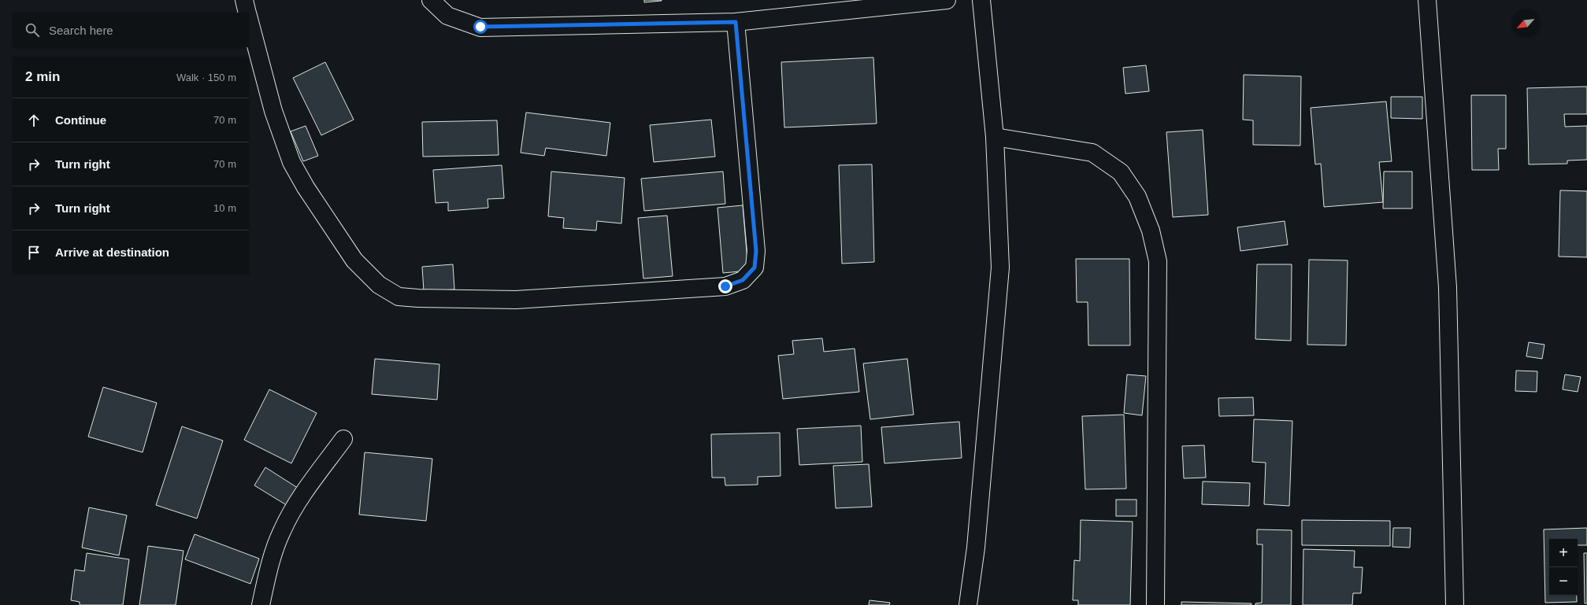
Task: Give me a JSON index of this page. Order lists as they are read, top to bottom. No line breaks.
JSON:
{"north":"bottom left","page":{"search":"Search here","heading":["2 min","Walk · 150 m"],"list":[["Continue","70 m"],["Turn right","70 m"],["Turn right","10 m"],"Arrive at destination"],"map_buttons":["+","−"]}}
